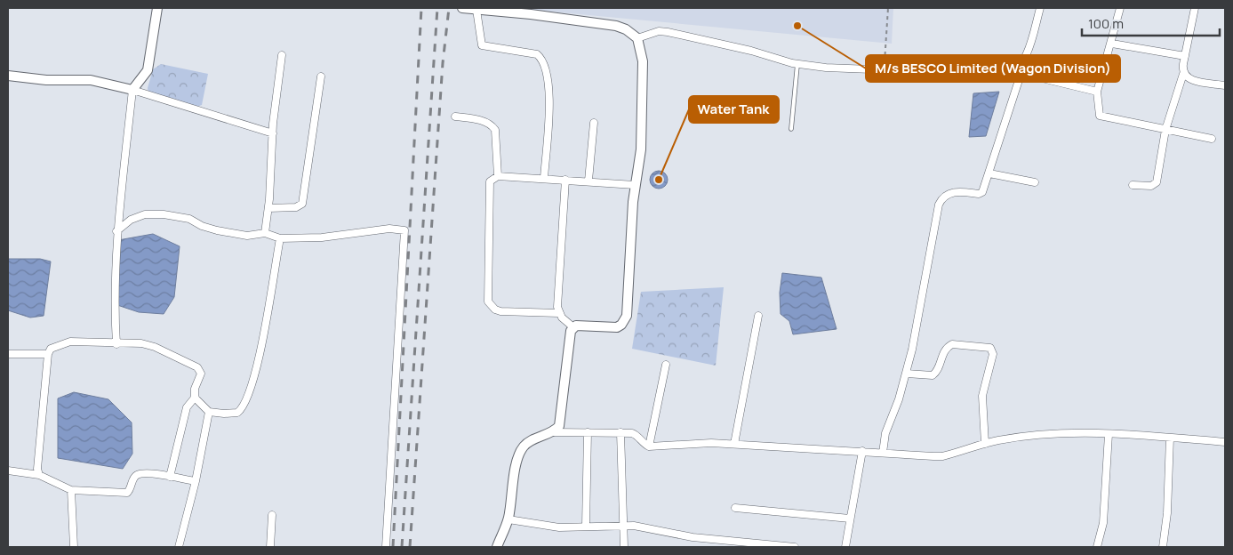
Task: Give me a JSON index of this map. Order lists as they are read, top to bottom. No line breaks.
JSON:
{"places":["M/s BESCO Limited (Wagon Division)","Water Tank"],"scale_bar":"100 m"}
